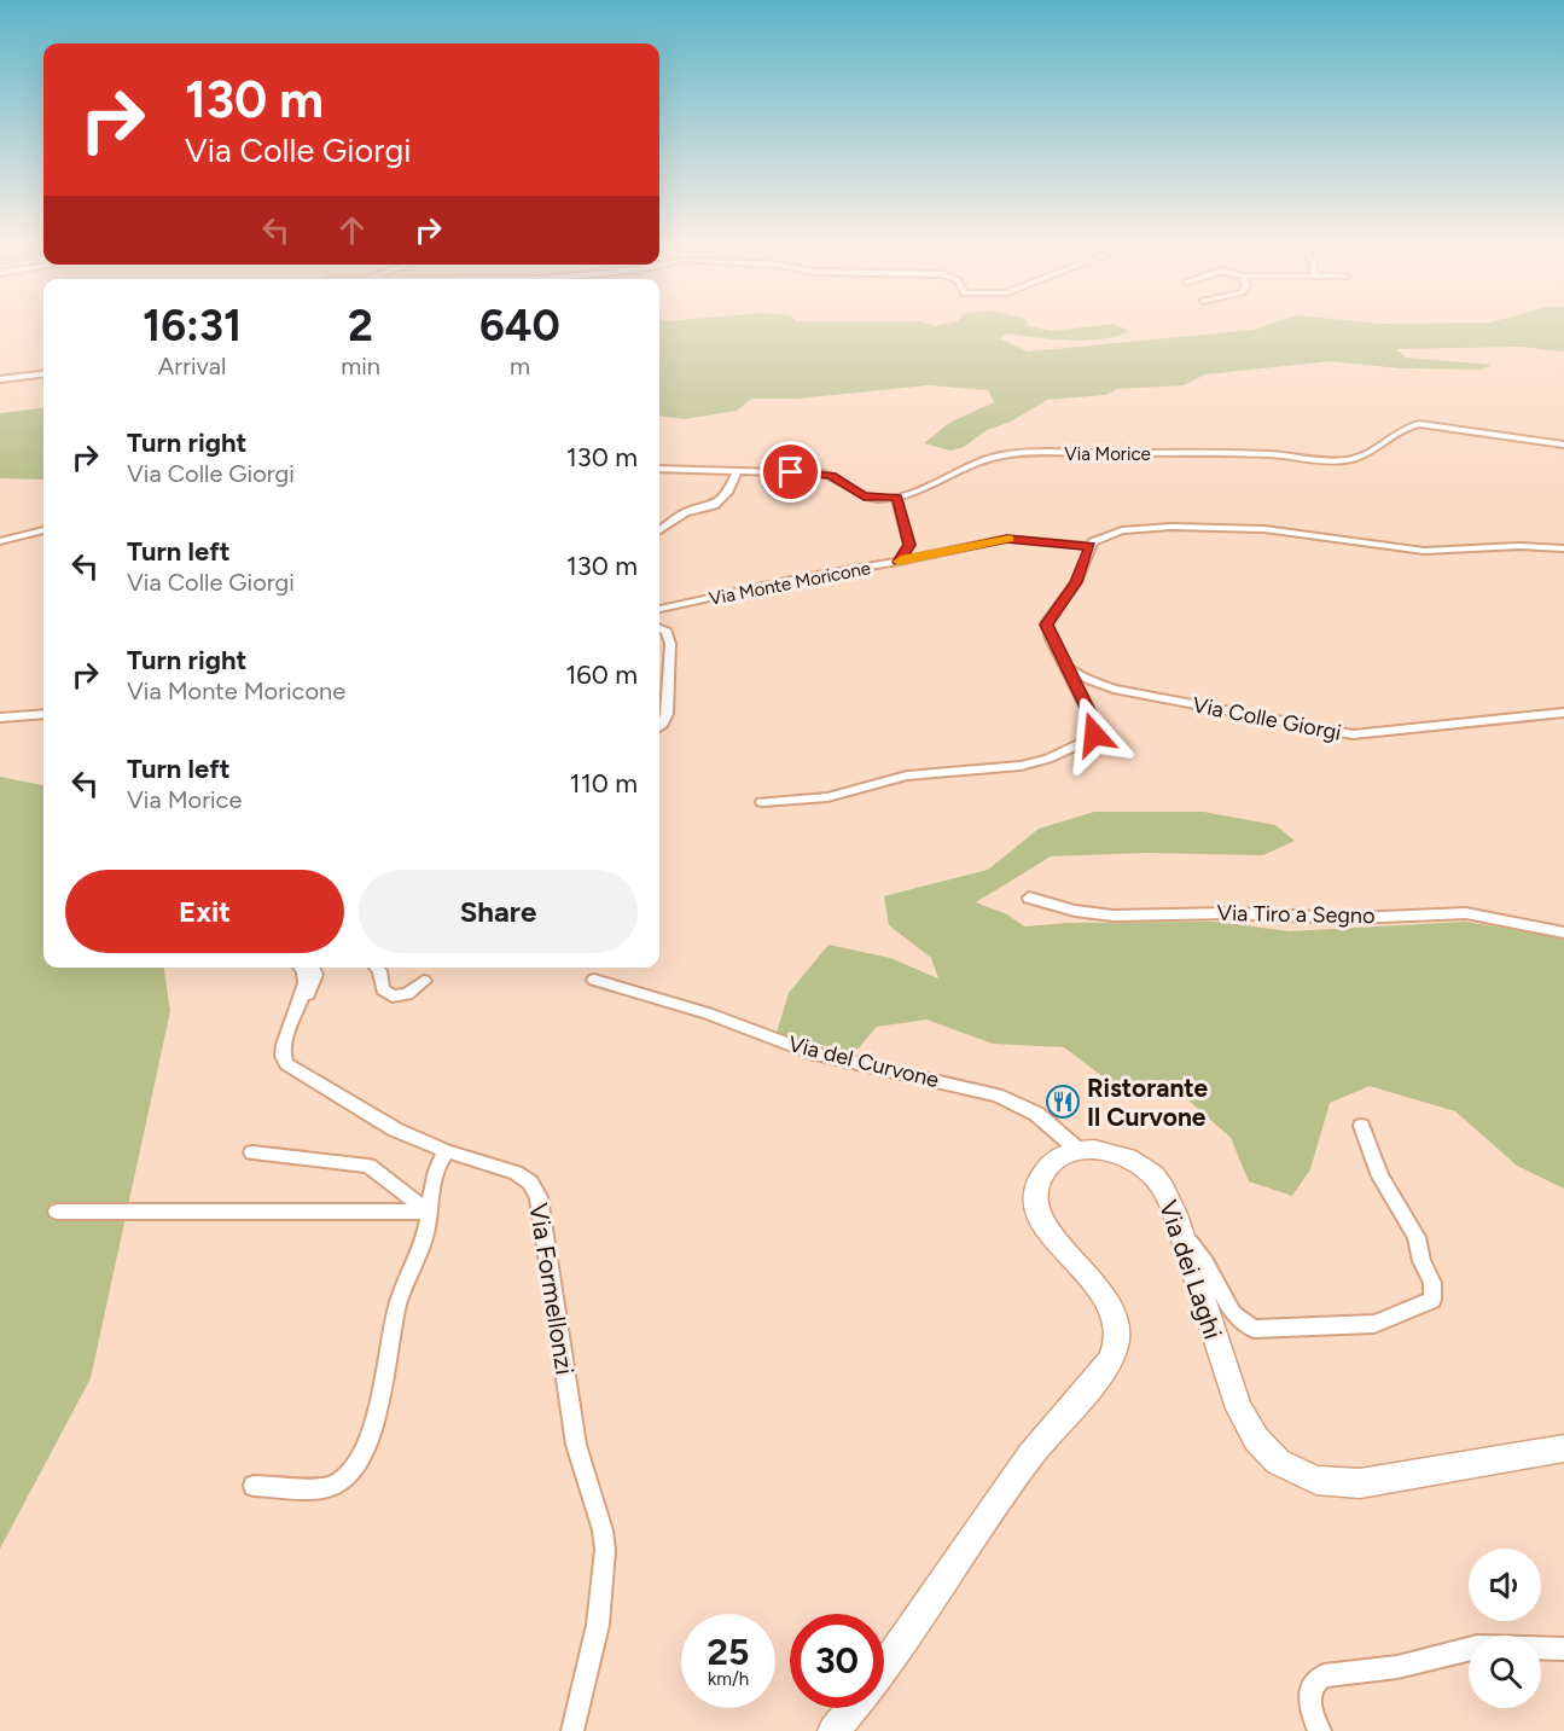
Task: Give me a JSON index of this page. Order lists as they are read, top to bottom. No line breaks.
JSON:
{"streets":{"main road":["Via dei Laghi"],"street":["Via Morice","Via Monte Moricone","Via Colle Giorgi","Via Tiro a Segno","Via del Curvone","Via Formellonzi"]},"crossings":[["Via Morice","Via Monte Moricone"],["Via del Curvone","Via dei Laghi"]],"places":{"restaurant":["Ristorante Il Curvone"]},"page":{"turn":["130 m","Via Colle Giorgi"],"eta":["16:31","Arrival","2","min","640","m"],"list":[{"name":"Turn right","note":"Via Colle Giorgi","value":"130 m"},{"name":"Turn left","note":"Via Colle Giorgi","value":"130 m"},{"name":"Turn right","note":"Via Monte Moricone","value":"160 m"},{"name":"Turn left","note":"Via Morice","value":"110 m"}],"buttons":["Exit","Share"],"speed":"25 km/h","limit":"30"}}
